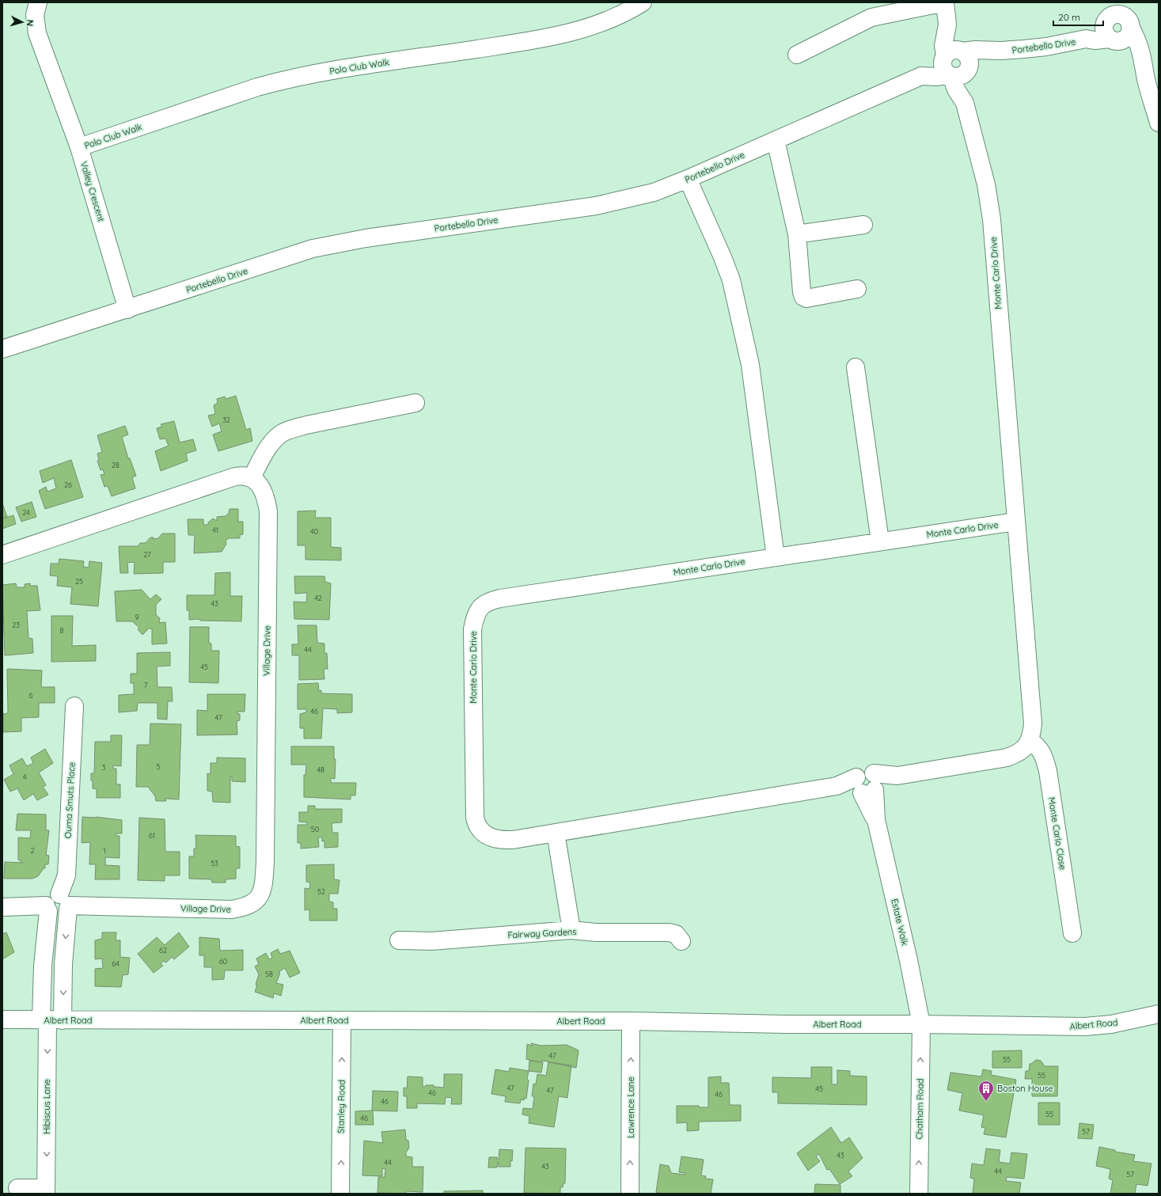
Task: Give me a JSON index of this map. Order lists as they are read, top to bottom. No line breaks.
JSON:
{"streets":{"street":["Portebello Drive","Polo Club Walk","Valley Crescent","Monte Carlo Drive","Village Drive","Ouma Smuts Place","Monte Carlo Close","Estate Walk","Fairway Gardens","Albert Road","Hibiscus Lane","Stanley Road","Lawrence Lane","Chatham Road"]},"crossings":[["Portebello Drive","Valley Crescent"],["Portebello Drive","Monte Carlo Drive"],["Polo Club Walk","Valley Crescent"],["Monte Carlo Drive","Monte Carlo Close"],["Monte Carlo Drive","Estate Walk"],["Village Drive","Ouma Smuts Place"],["Ouma Smuts Place","Albert Road"],["Ouma Smuts Place","Hibiscus Lane"],["Estate Walk","Albert Road"],["Estate Walk","Chatham Road"],["Albert Road","Hibiscus Lane"],["Albert Road","Stanley Road"],["Albert Road","Lawrence Lane"],["Albert Road","Chatham Road"]],"one_way":["Hibiscus Lane","Stanley Road","Lawrence Lane","Chatham Road"],"places":{"building":["Boston House"]},"house_numbers":["32","28","26","24","41","40","27","25","42","43","9","23","8","44","45","7","6","46","47","5","3","48","4","50","61","2","1","53","52","62","60","64","58","47","55","55","47","45","47","46","46","46","55","46","57","43","44","43","44","57"],"scale_bar":"20 m","north":"right"}
